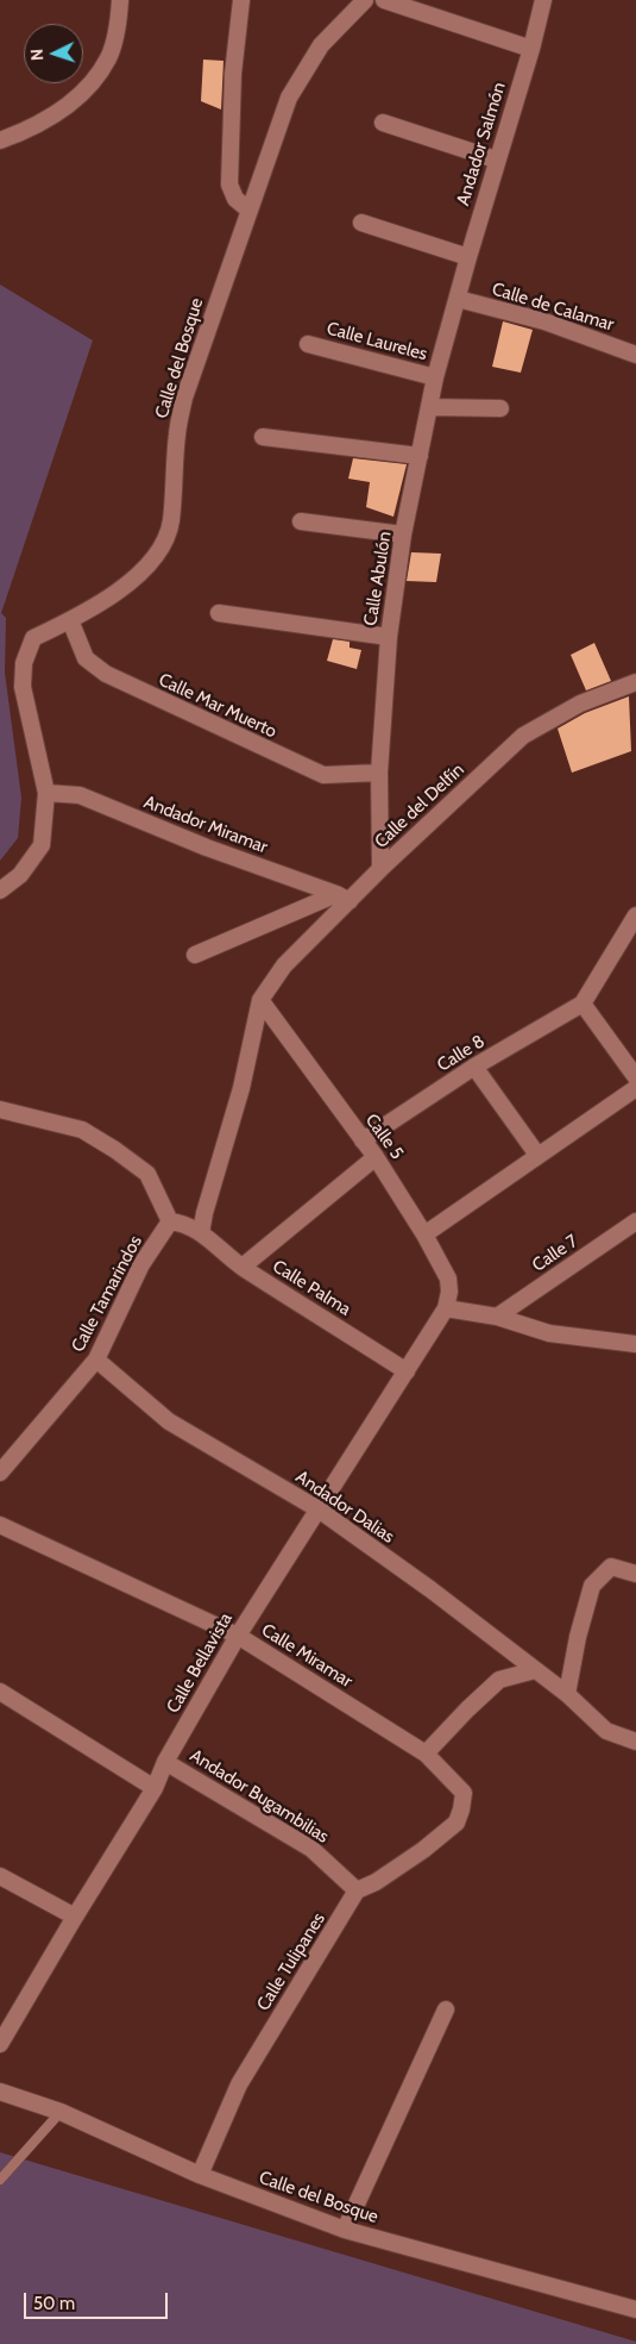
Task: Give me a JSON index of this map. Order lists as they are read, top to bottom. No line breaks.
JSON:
{"streets":{"street":["Andador Salmón","Calle de Calamar","Calle Laureles","Calle del Bosque","Calle Abulón","Calle Mar Muerto","Calle del Delfín","Andador Miramar","Calle 8","Calle 5","Calle 7","Calle Palma","Calle Tamarindos","Andador Dalias","Calle Miramar","Calle Bellavista","Andador Bugambilias","Calle Tulipanes"]},"crossings":[["Andador Salmón","Calle de Calamar"],["Andador Salmón","Calle Abulón"],["Calle de Calamar","Calle Abulón"],["Calle Laureles","Calle Abulón"],["Calle del Bosque","Calle Mar Muerto"],["Calle del Bosque","Andador Miramar"],["Calle del Bosque","Calle Tulipanes"],["Calle Abulón","Calle Mar Muerto"],["Calle Abulón","Calle del Delfín"],["Calle del Delfín","Andador Miramar"],["Calle del Delfín","Calle 5"],["Calle 8","Calle 5"],["Calle 5","Calle Bellavista"],["Calle Palma","Calle Tamarindos"],["Calle Palma","Calle Bellavista"],["Calle Tamarindos","Andador Dalias"],["Andador Dalias","Calle Bellavista"],["Calle Miramar","Calle Bellavista"],["Calle Miramar","Andador Bugambilias"],["Calle Miramar","Calle Tulipanes"],["Calle Bellavista","Andador Bugambilias"],["Andador Bugambilias","Calle Tulipanes"]],"scale_bar":"50 m","north":"left"}
